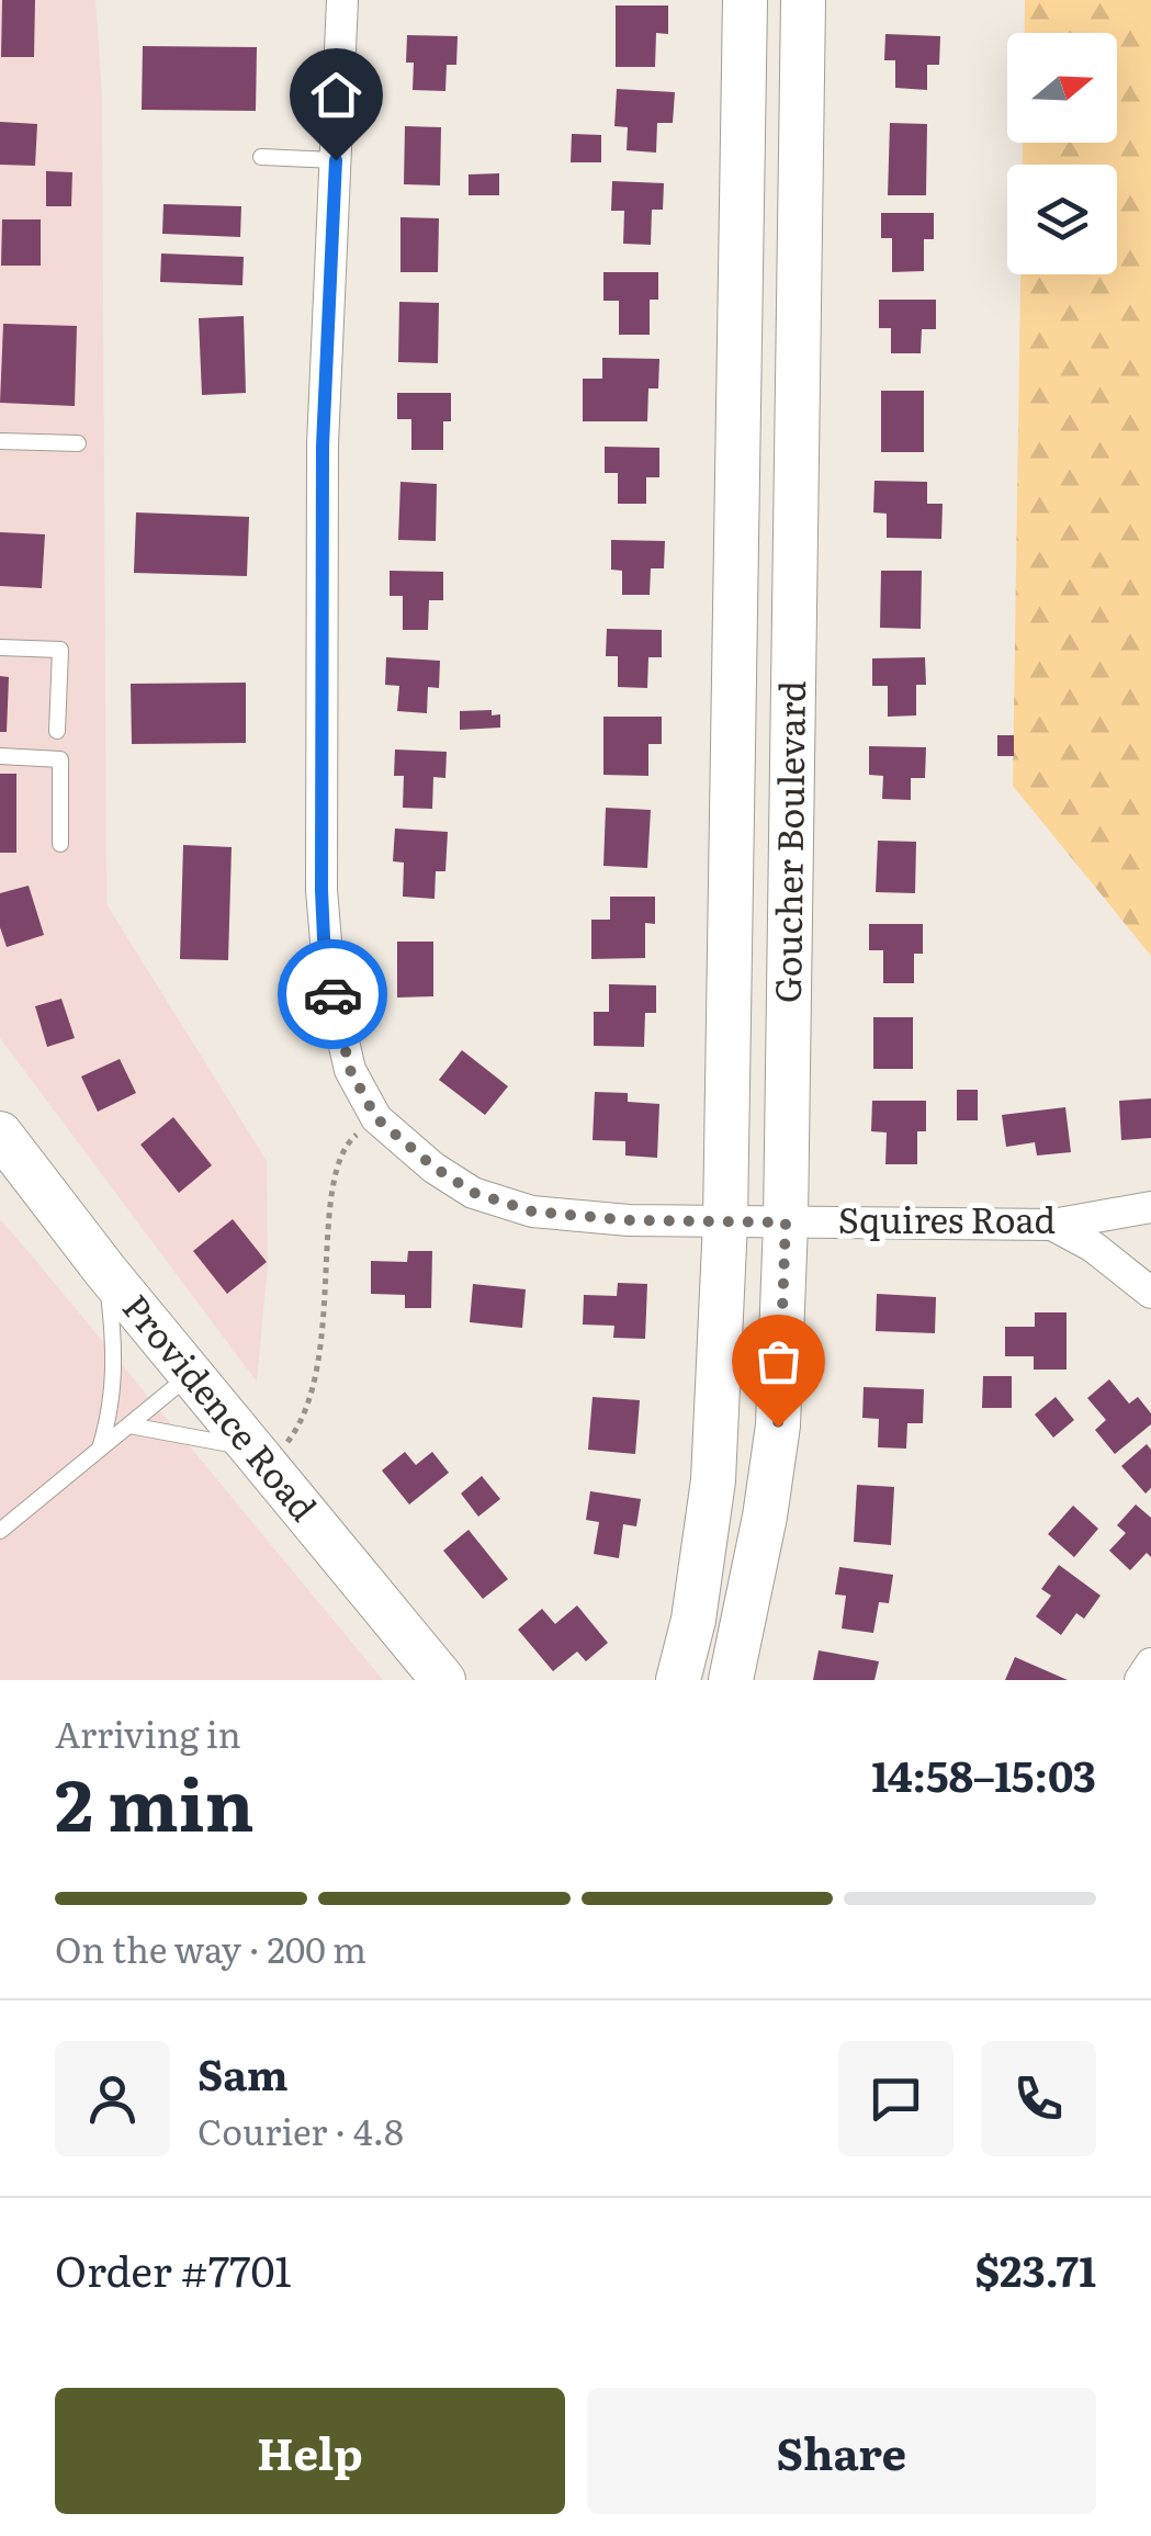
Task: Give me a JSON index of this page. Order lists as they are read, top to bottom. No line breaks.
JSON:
{"streets":{"main road":["Goucher Boulevard","Providence Road"],"street":["Squires Road"]},"crossings":[["Goucher Boulevard","Squires Road"]],"north":"right","page":{"heading":["2 min","Arriving in","14:58–15:03"],"panel":["Sam","Courier · 4.8","Order #7701","$23.71"],"bar":"On the way · 200 m","buttons":["Help","Share"]}}
